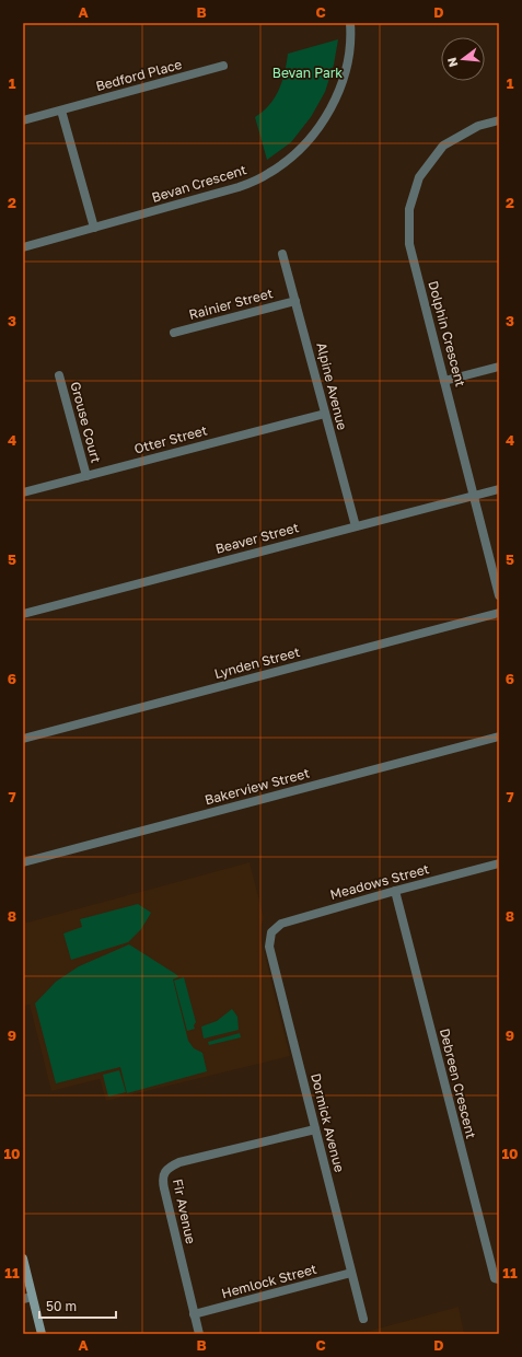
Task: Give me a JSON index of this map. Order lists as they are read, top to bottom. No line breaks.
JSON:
{"streets":{"street":["Bedford Place","Bevan Crescent","Rainier Street","Dolphin Crescent","Alpine Avenue","Grouse Court","Otter Street","Beaver Street","Lynden Street","Bakerview Street","Meadows Street","Debreen Crescent","Dormick Avenue","Fir Avenue","Hemlock Street"]},"crossings":[["Rainier Street","Alpine Avenue"],["Dolphin Crescent","Beaver Street"],["Alpine Avenue","Otter Street"],["Alpine Avenue","Beaver Street"],["Grouse Court","Otter Street"],["Meadows Street","Debreen Crescent"],["Meadows Street","Dormick Avenue"],["Dormick Avenue","Fir Avenue"],["Dormick Avenue","Hemlock Street"],["Fir Avenue","Hemlock Street"]],"parks":["Bevan Park"],"scale_bar":"50 m","north":"left","grid":{"columns":["A","B","C","D"],"rows":["1","2","3","4","5","6","7","8","9","10","11"]}}
